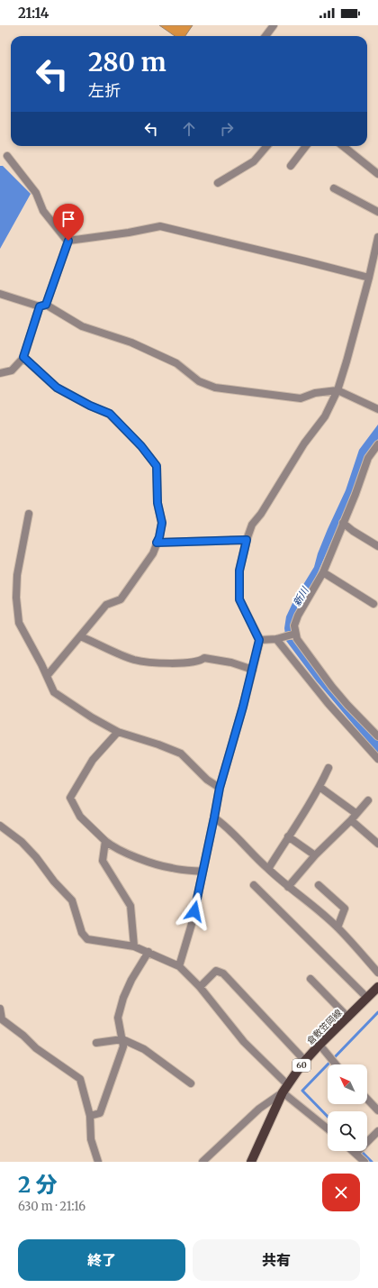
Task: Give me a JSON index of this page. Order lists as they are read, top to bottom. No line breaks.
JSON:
{"streets":{"main road":["倉敷笠岡線","60"]},"water":["新川"],"north":"top left","page":{"status":"21:14","turn":["280 m","左折"],"heading":["2 分","630 m · 21:16"],"buttons":["終了","共有"]}}
